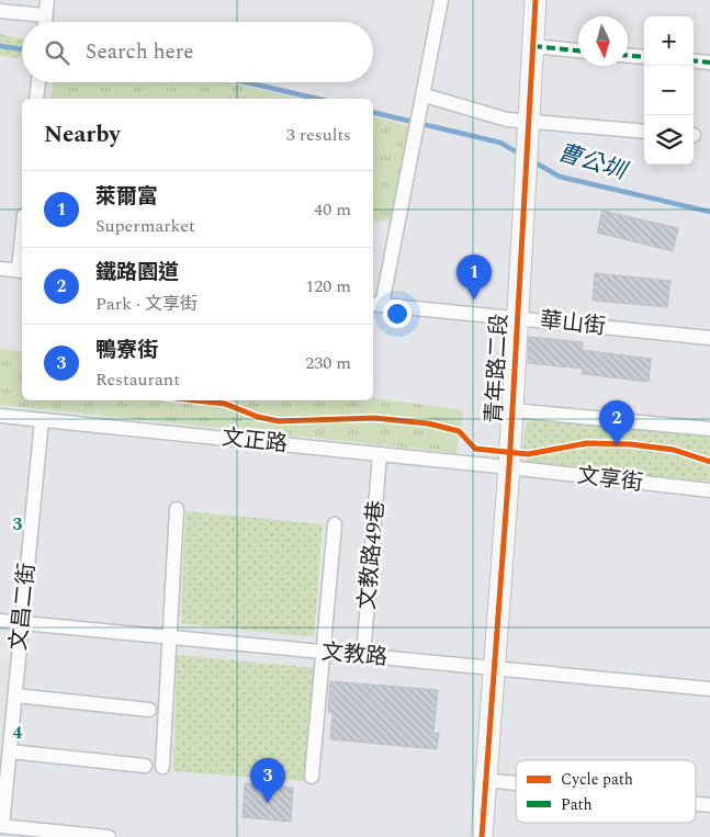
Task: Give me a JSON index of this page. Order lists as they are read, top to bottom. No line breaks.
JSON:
{"streets":{"street":["華山街","青年路二段","文正路","文享街","文教路49巷","文昌二街","文教路"]},"crossings":[["華山街","青年路二段"],["青年路二段","文正路"],["青年路二段","文享街"],["青年路二段","文教路"],["文正路","文享街"],["文正路","文教路49巷"],["文正路","文昌二街"],["文教路49巷","文教路"],["文昌二街","文教路"]],"water":["曹公圳"],"legend":["Cycle path","Path"],"north":"bottom","page":{"map_buttons":["+","−"],"search":"Search here","heading":["Nearby","3 results"],"list":[{"mark":"1","name":"萊爾富","note":"Supermarket","value":"40 m"},{"mark":"2","name":"鐵路園道","note":"Park · 文享街","value":"120 m"},{"mark":"3","name":"鴨寮街","note":"Restaurant","value":"230 m"}],"pins":["1","2","3"]},"grid":{"rows":["3","4"]}}
